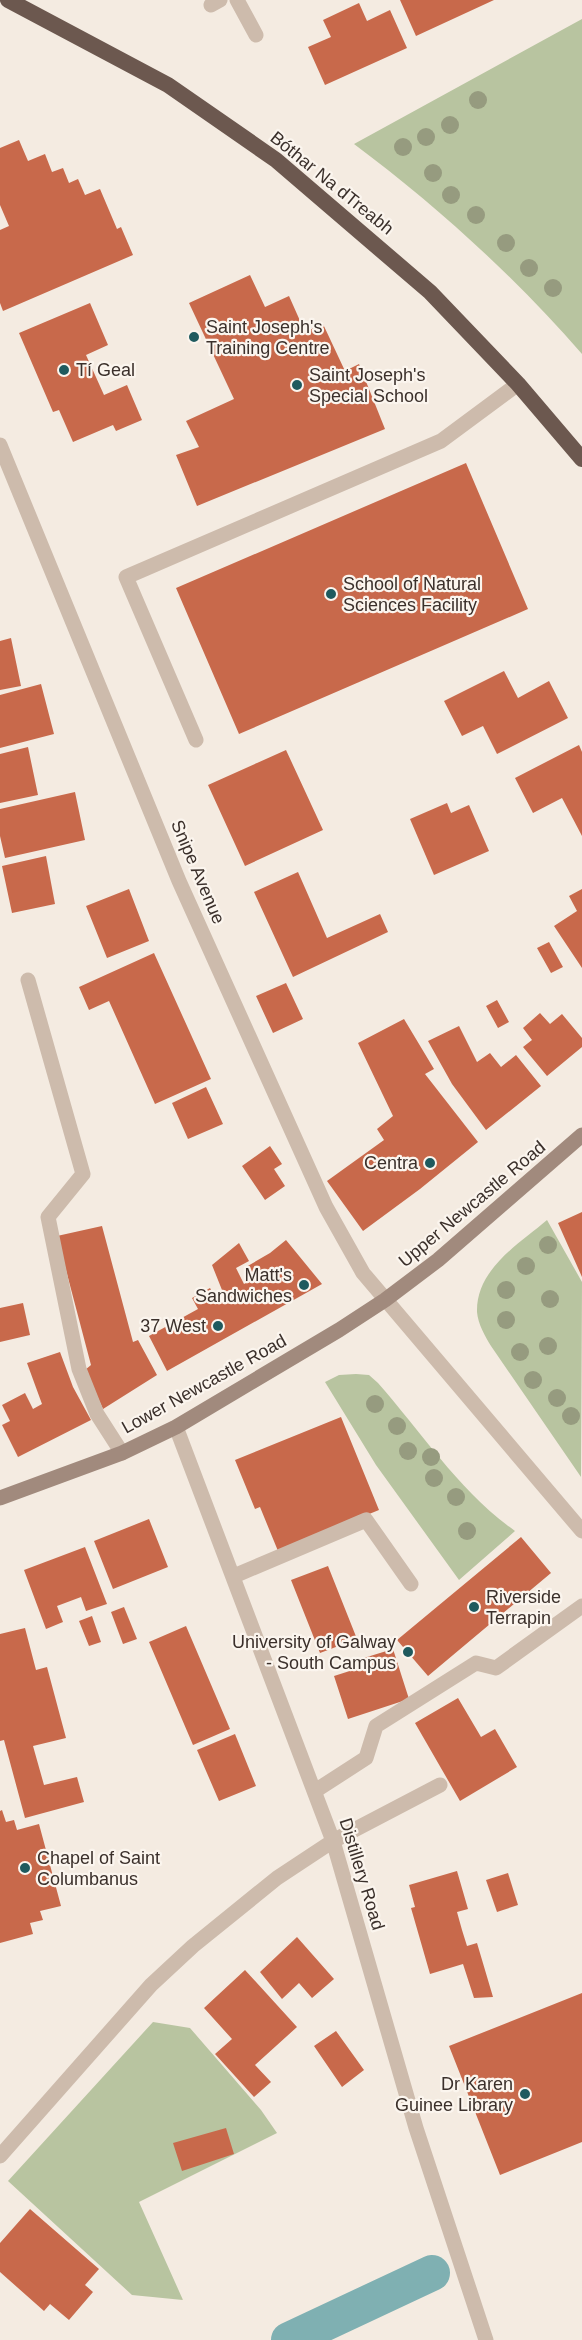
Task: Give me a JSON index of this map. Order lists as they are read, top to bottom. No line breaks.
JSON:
{"streets":{"highway":["Bóthar Na dTreabh"],"main road":["Upper Newcastle Road","Lower Newcastle Road"],"street":["Snipe Avenue","Distillery Road"]},"crossings":[["Snipe Avenue","Upper Newcastle Road"],["Snipe Avenue","Lower Newcastle Road"],["Upper Newcastle Road","Lower Newcastle Road"],["Lower Newcastle Road","Distillery Road"]],"places":["Saint Joseph's Training Centre","Tí Geal","Saint Joseph's Special School","School of Natural Sciences Facility","Centra","Matt's Sandwiches","37 West","Riverside Terrapin","University of Galway - South Campus","Chapel of Saint Columbanus","Dr Karen Guinee Library"]}
